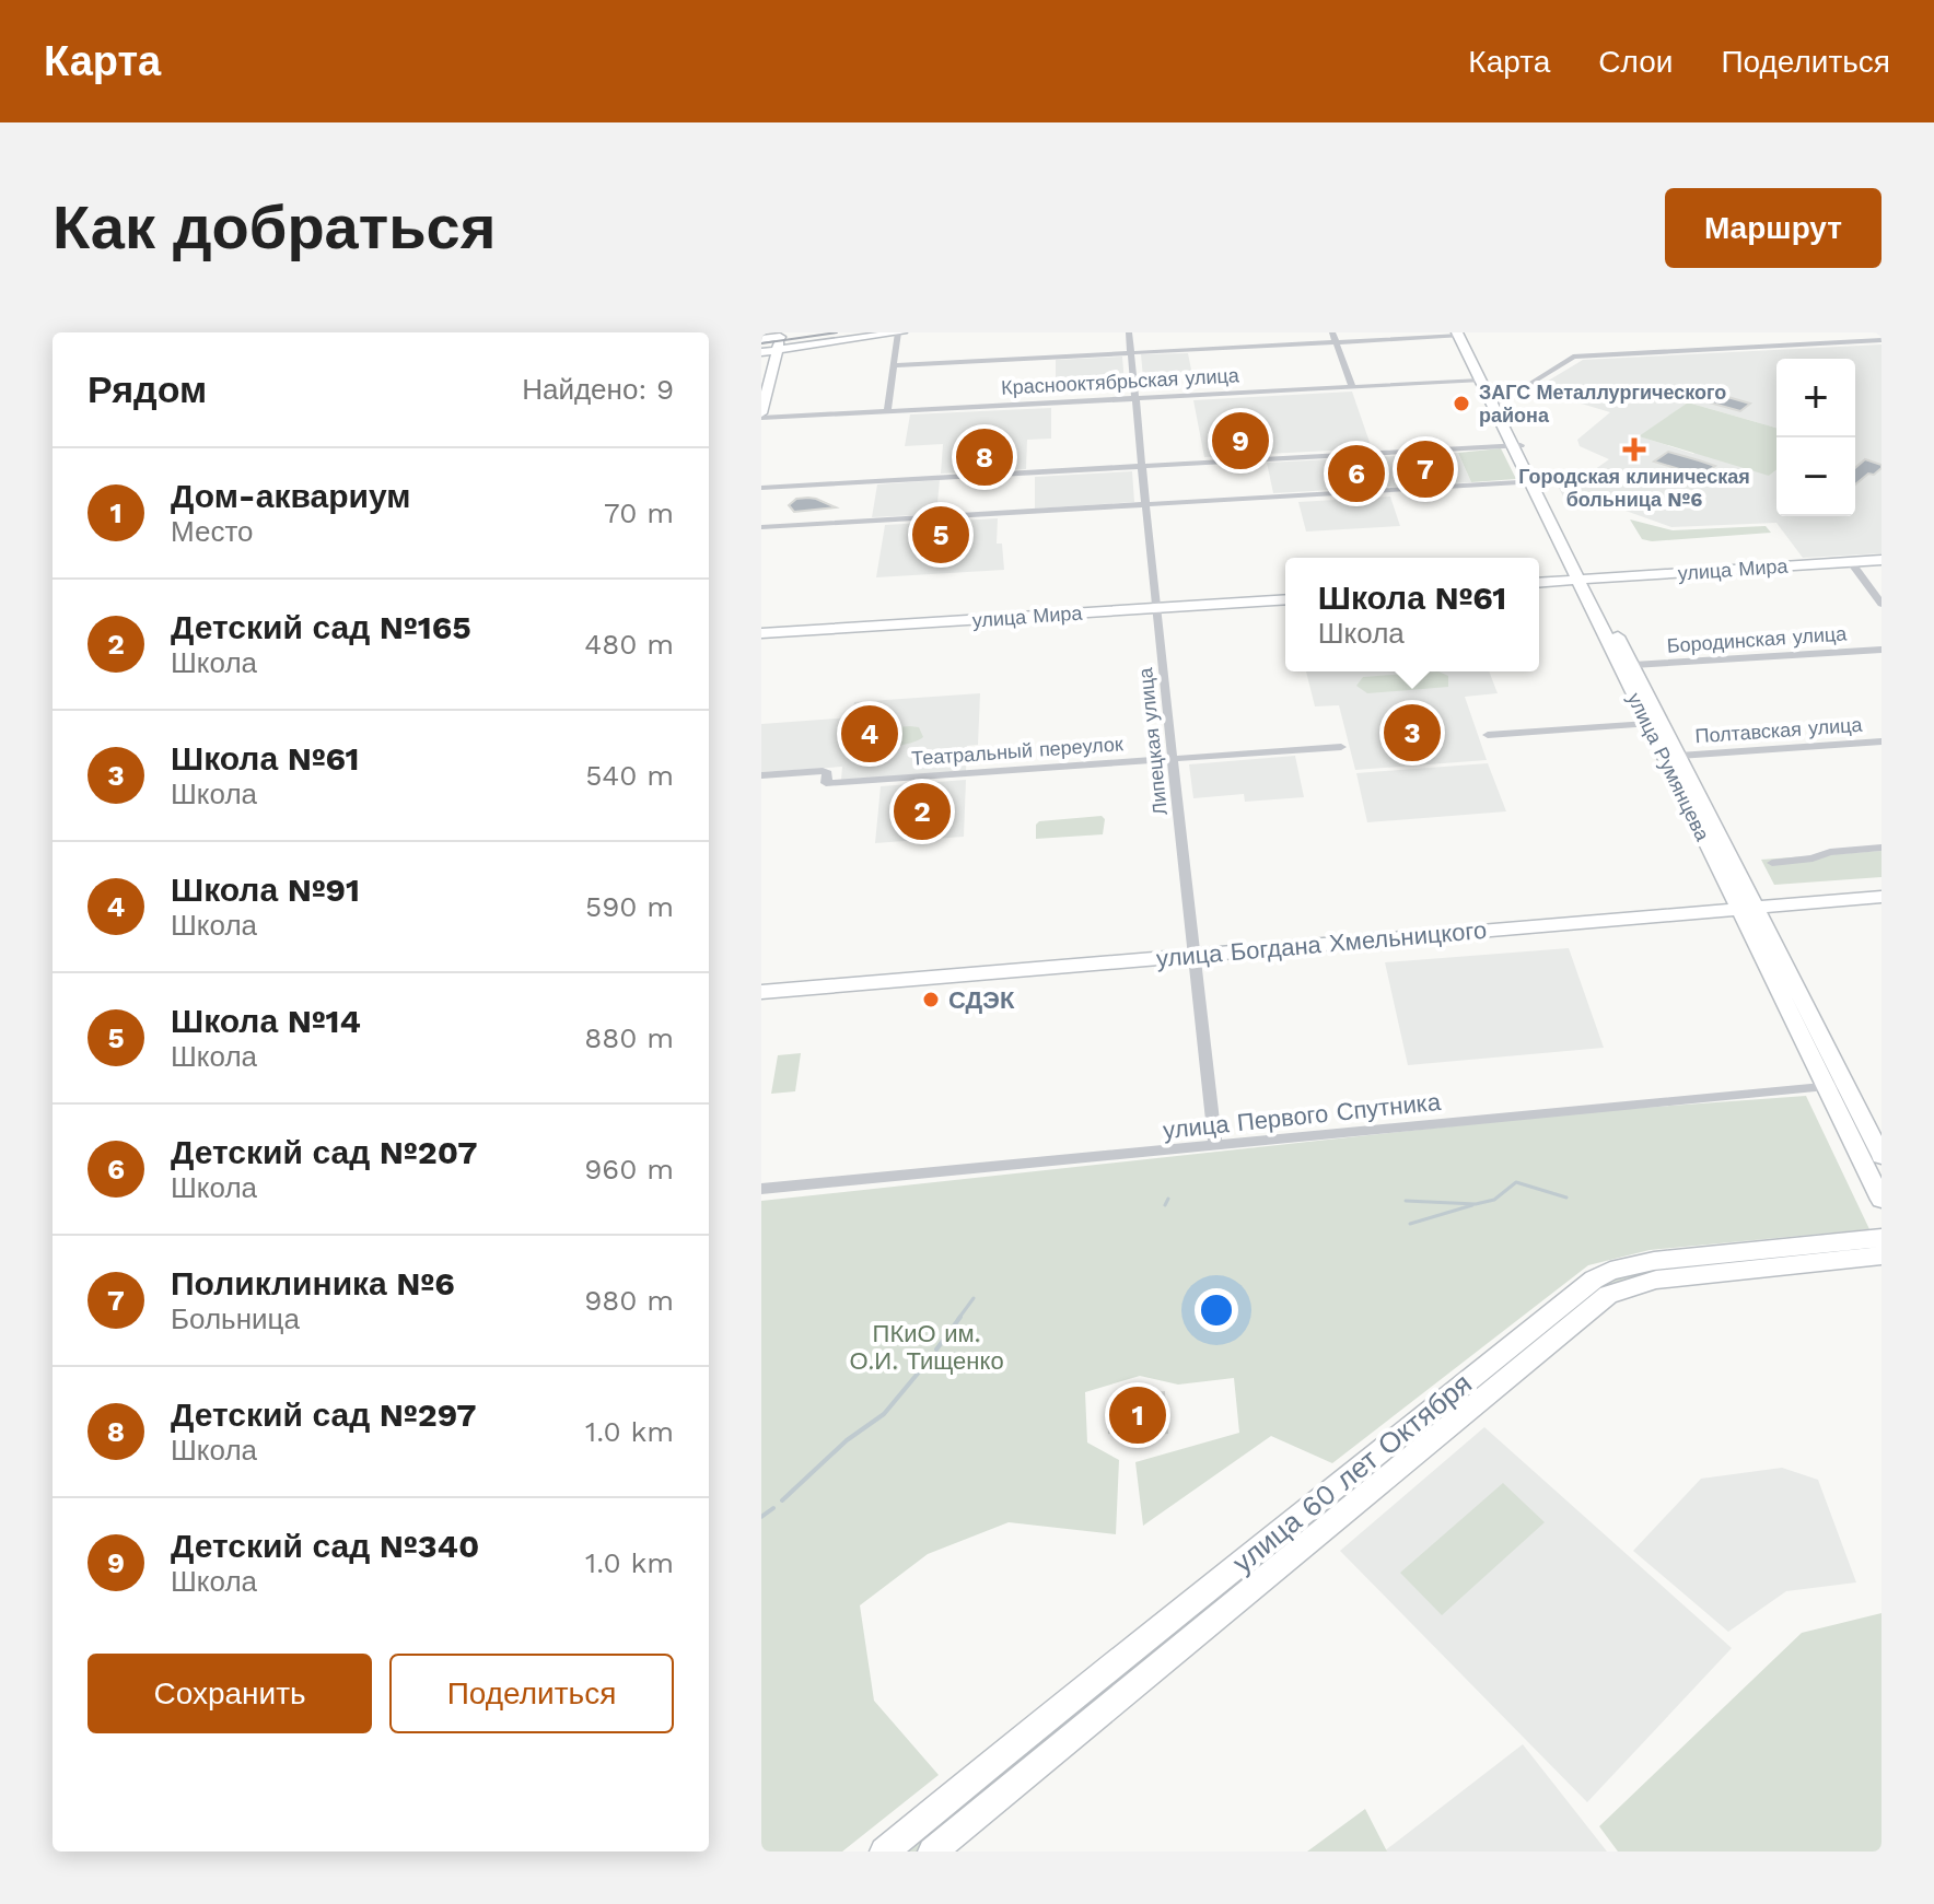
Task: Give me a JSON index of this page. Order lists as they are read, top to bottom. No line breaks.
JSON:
{"streets":{"main road":["улица Мира","улица Румянцева","улица Богдана Хмельницкого","улица 60 лет Октября"],"street":["Краснооктябрьская улица","Бородинская улица","Полтавская улица","Липецкая улица","Театральный переулок","улица Первого Спутника"]},"crossings":[["Краснооктябрьская улица","Липецкая улица"],["Краснооктябрьская улица","улица Румянцева"],["улица Мира","Липецкая улица"],["улица Мира","улица Румянцева"],["Бородинская улица","улица Румянцева"],["Полтавская улица","улица Румянцева"],["Липецкая улица","Театральный переулок"],["Липецкая улица","улица Богдана Хмельницкого"],["Липецкая улица","улица Первого Спутника"],["улица Румянцева","улица Богдана Хмельницкого"],["улица Румянцева","улица Первого Спутника"]],"parks":["ПКиО им. О.И. Тищенко"],"places":{"other":["ЗАГС Металлургического района","СДЭК"],"health":["Городская клиническая больница №6"]},"page":{"header":"Карта","nav":["Карта","Слои","Поделиться"],"buttons":["Маршрут",["Сохранить","Поделиться"]],"title":"Как добраться","heading":["Рядом","Найдено: 9"],"map_buttons":["+","−"],"pins":["9","8","7","6","5","3","4","2","1"],"list":[{"mark":"1","name":"Дом-аквариум","note":"Место","value":"70 m"},{"mark":"2","name":"Детский сад №165","note":"Школа","value":"480 m"},{"mark":"3","name":"Школа №61","note":"Школа","value":"540 m"},{"mark":"4","name":"Школа №91","note":"Школа","value":"590 m"},{"mark":"5","name":"Школа №14","note":"Школа","value":"880 m"},{"mark":"6","name":"Детский сад №207","note":"Школа","value":"960 m"},{"mark":"7","name":"Поликлиника №6","note":"Больница","value":"980 m"},{"mark":"8","name":"Детский сад №297","note":"Школа","value":"1.0 km"},{"mark":"9","name":"Детский сад №340","note":"Школа","value":"1.0 km"}],"popup":["Школа №61","Школа"]}}
